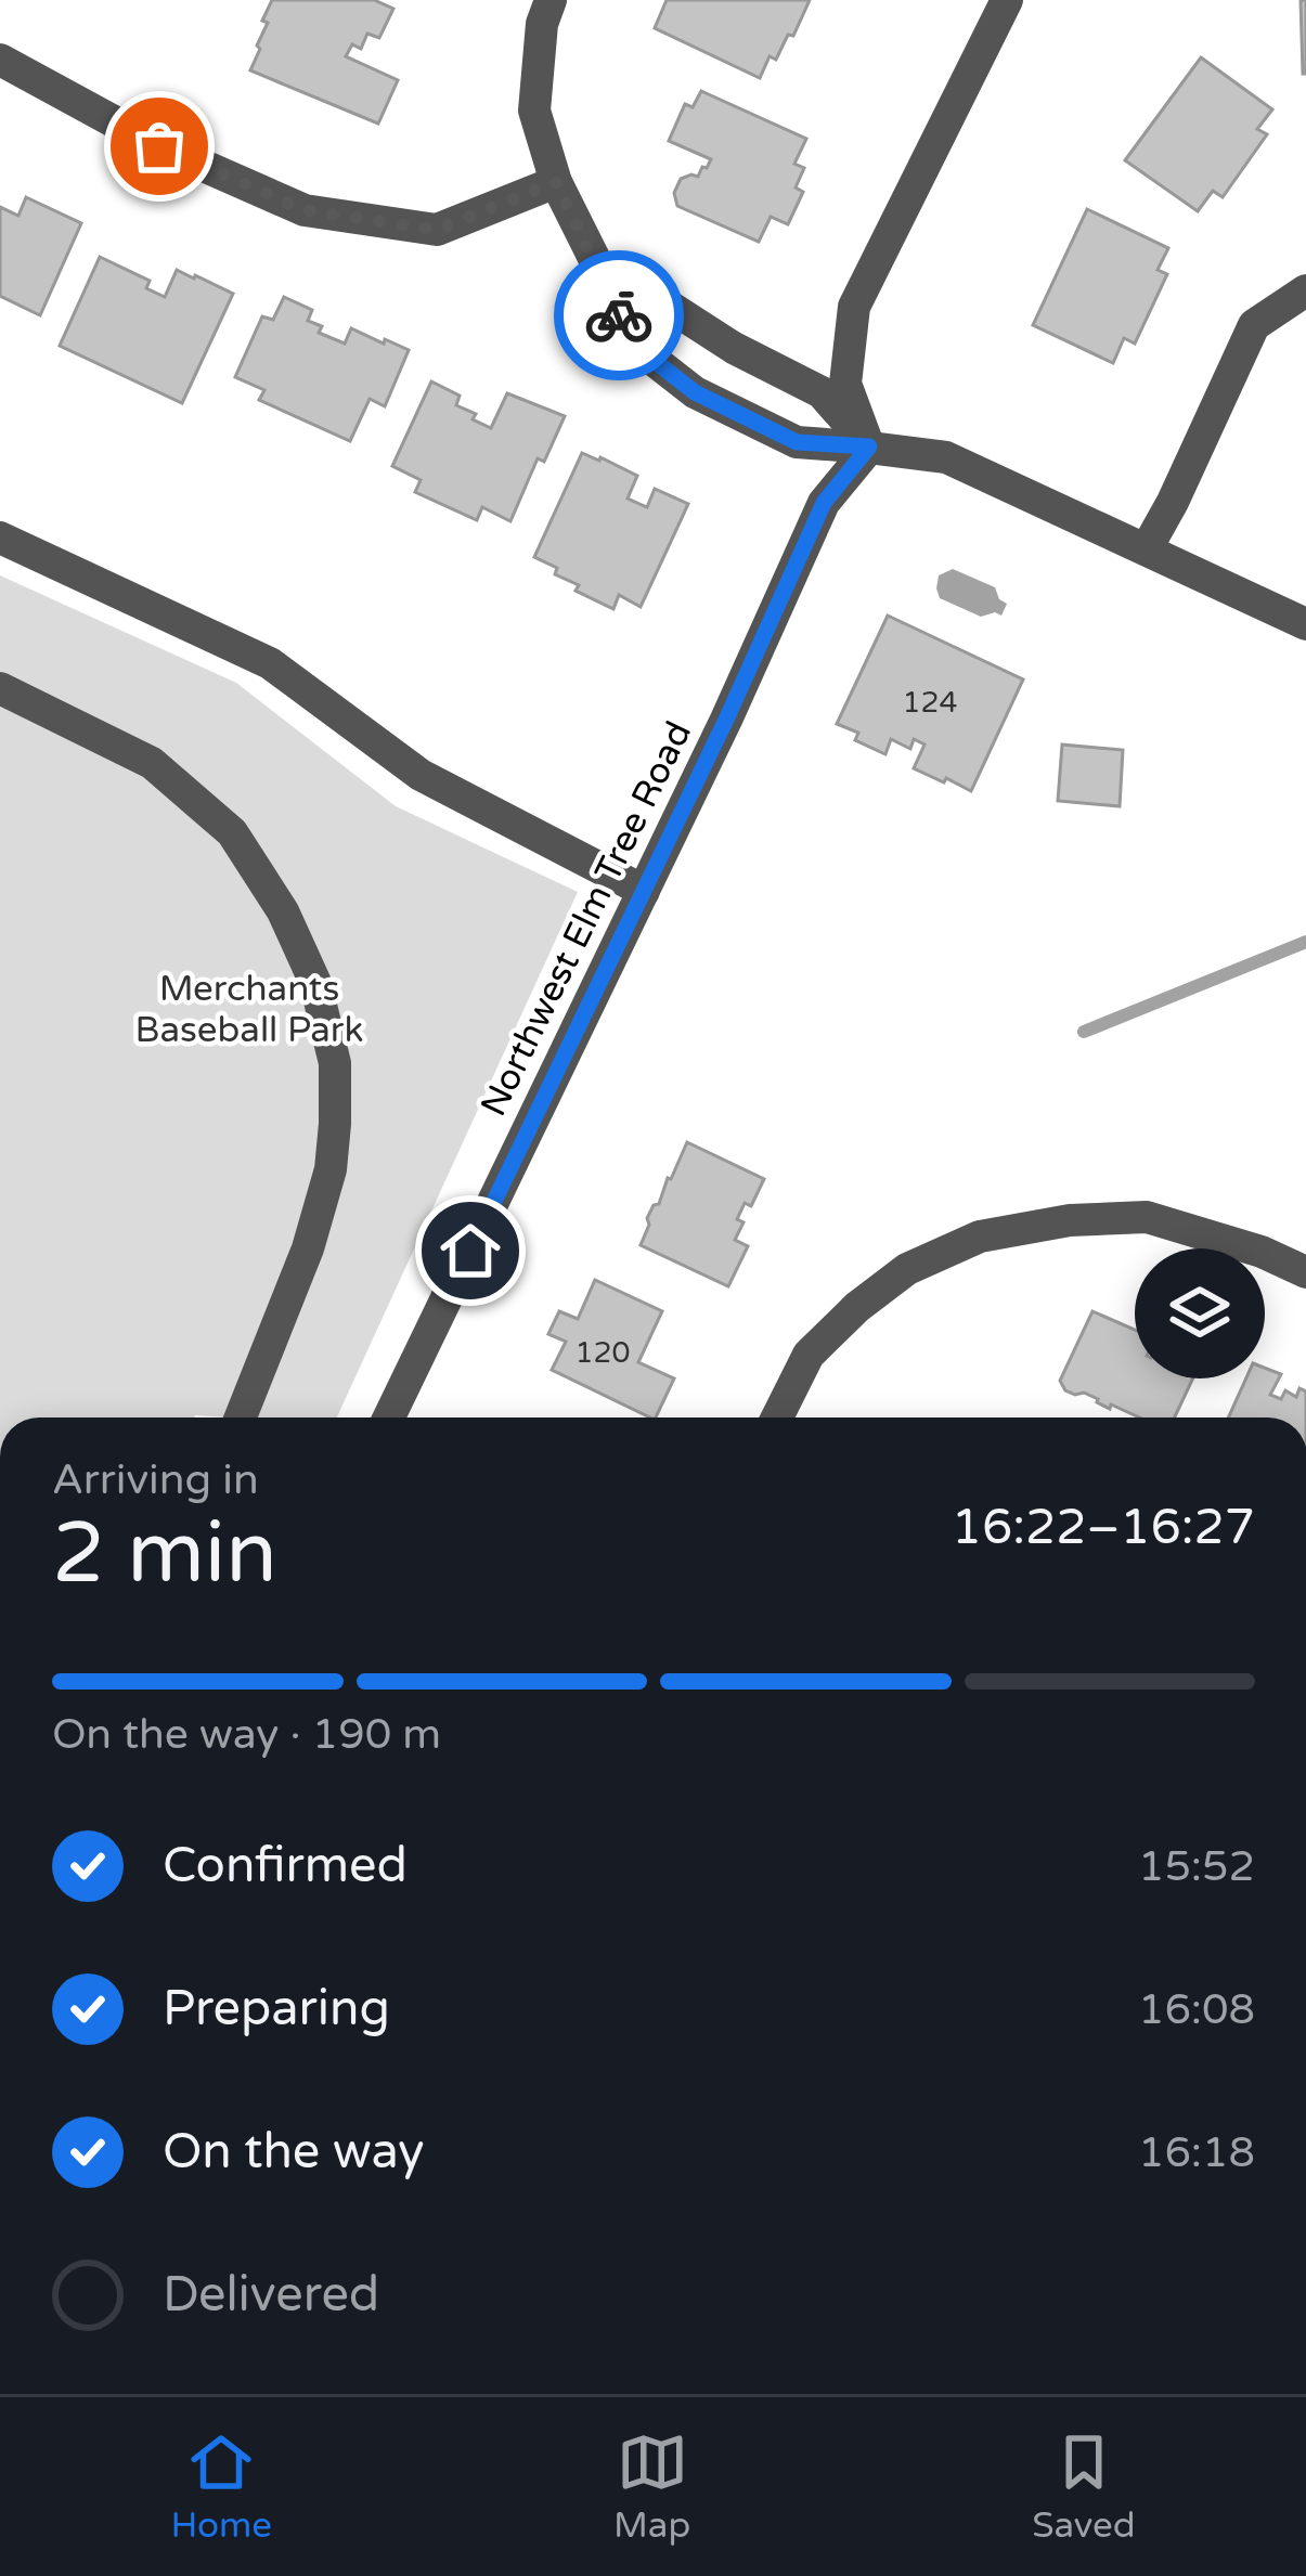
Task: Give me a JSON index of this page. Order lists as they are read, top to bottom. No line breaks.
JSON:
{"streets":{"street":["Northwest Elm Tree Road"]},"parks":["Merchants Baseball Park"],"house_numbers":["124","120"],"page":{"heading":["2 min","Arriving in","16:22–16:27"],"bar":"On the way · 190 m","list":[["Confirmed","15:52"],["Preparing","16:08"],["On the way","16:18"],"Delivered"],"tabs":["Home","Map","Saved"]}}
